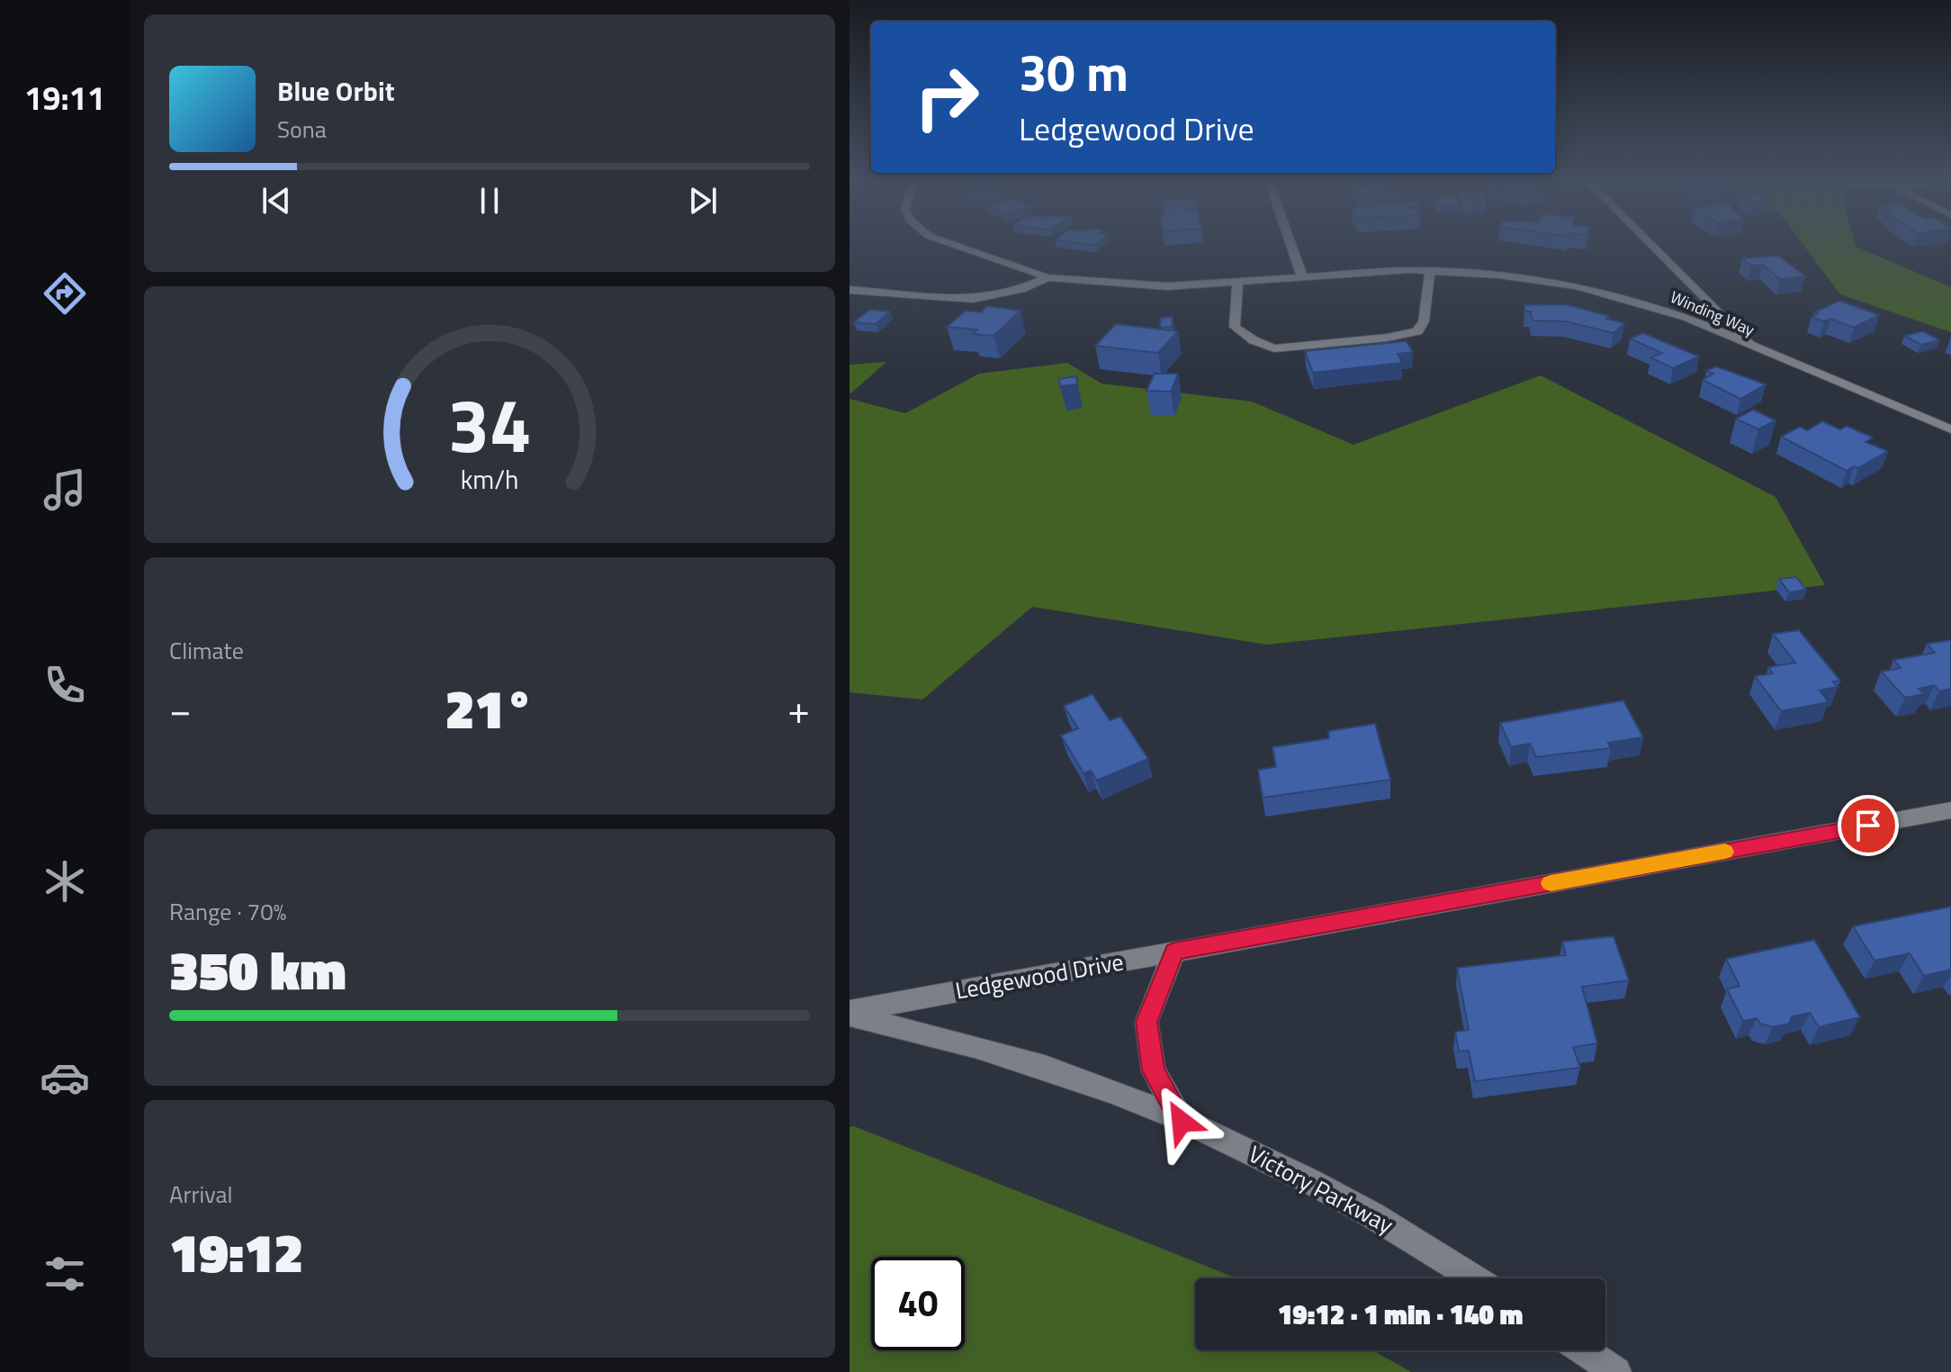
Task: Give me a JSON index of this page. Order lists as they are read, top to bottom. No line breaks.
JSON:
{"streets":{"street":["Winding Way","Ledgewood Drive","Victory Parkway"]},"crossings":[["Ledgewood Drive","Victory Parkway"]],"page":{"tabs":"19:11","turn":["30 m","Ledgewood Drive"],"song":["Blue Orbit","Sona"],"tile":["Climate",["Range · 70%","350 km"],["Arrival","19:12"]],"heat":["−","21°","+"],"limit":"40","trip":"19:12 · 1 min · 140 m","gauge":["34","km/h"]}}
